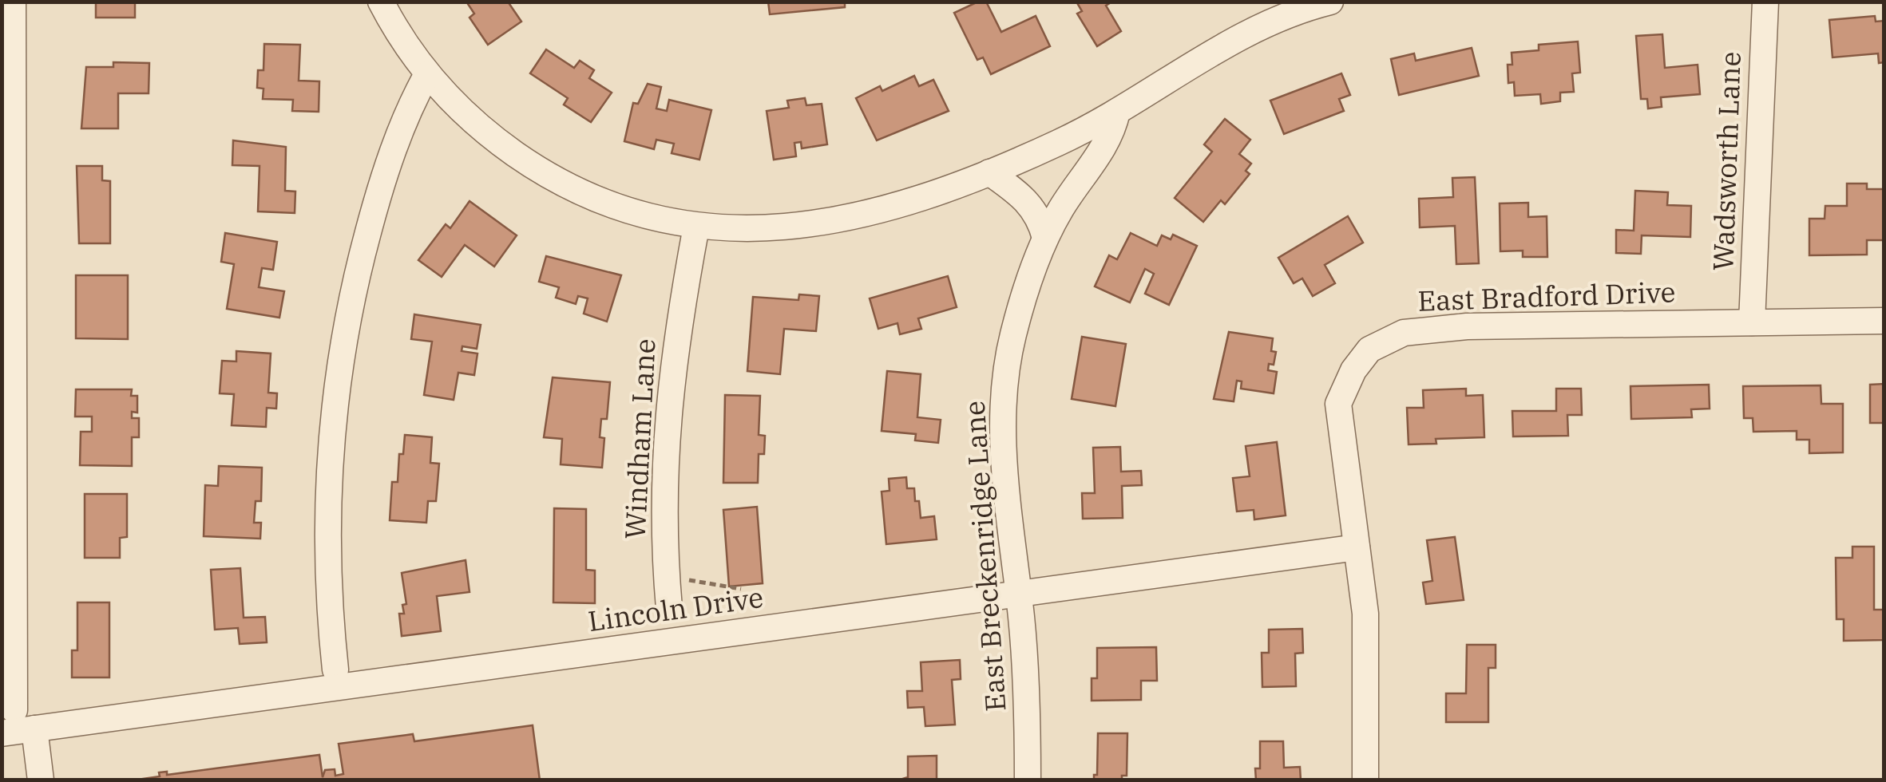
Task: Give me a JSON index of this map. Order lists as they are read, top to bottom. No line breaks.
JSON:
{"streets":{"street":["Wadsworth Lane","East Bradford Drive","Windham Lane","East Breckenridge Lane","Lincoln Drive"]},"crossings":[["Wadsworth Lane","East Bradford Drive"],["East Bradford Drive","Lincoln Drive"],["East Breckenridge Lane","Lincoln Drive"]]}
